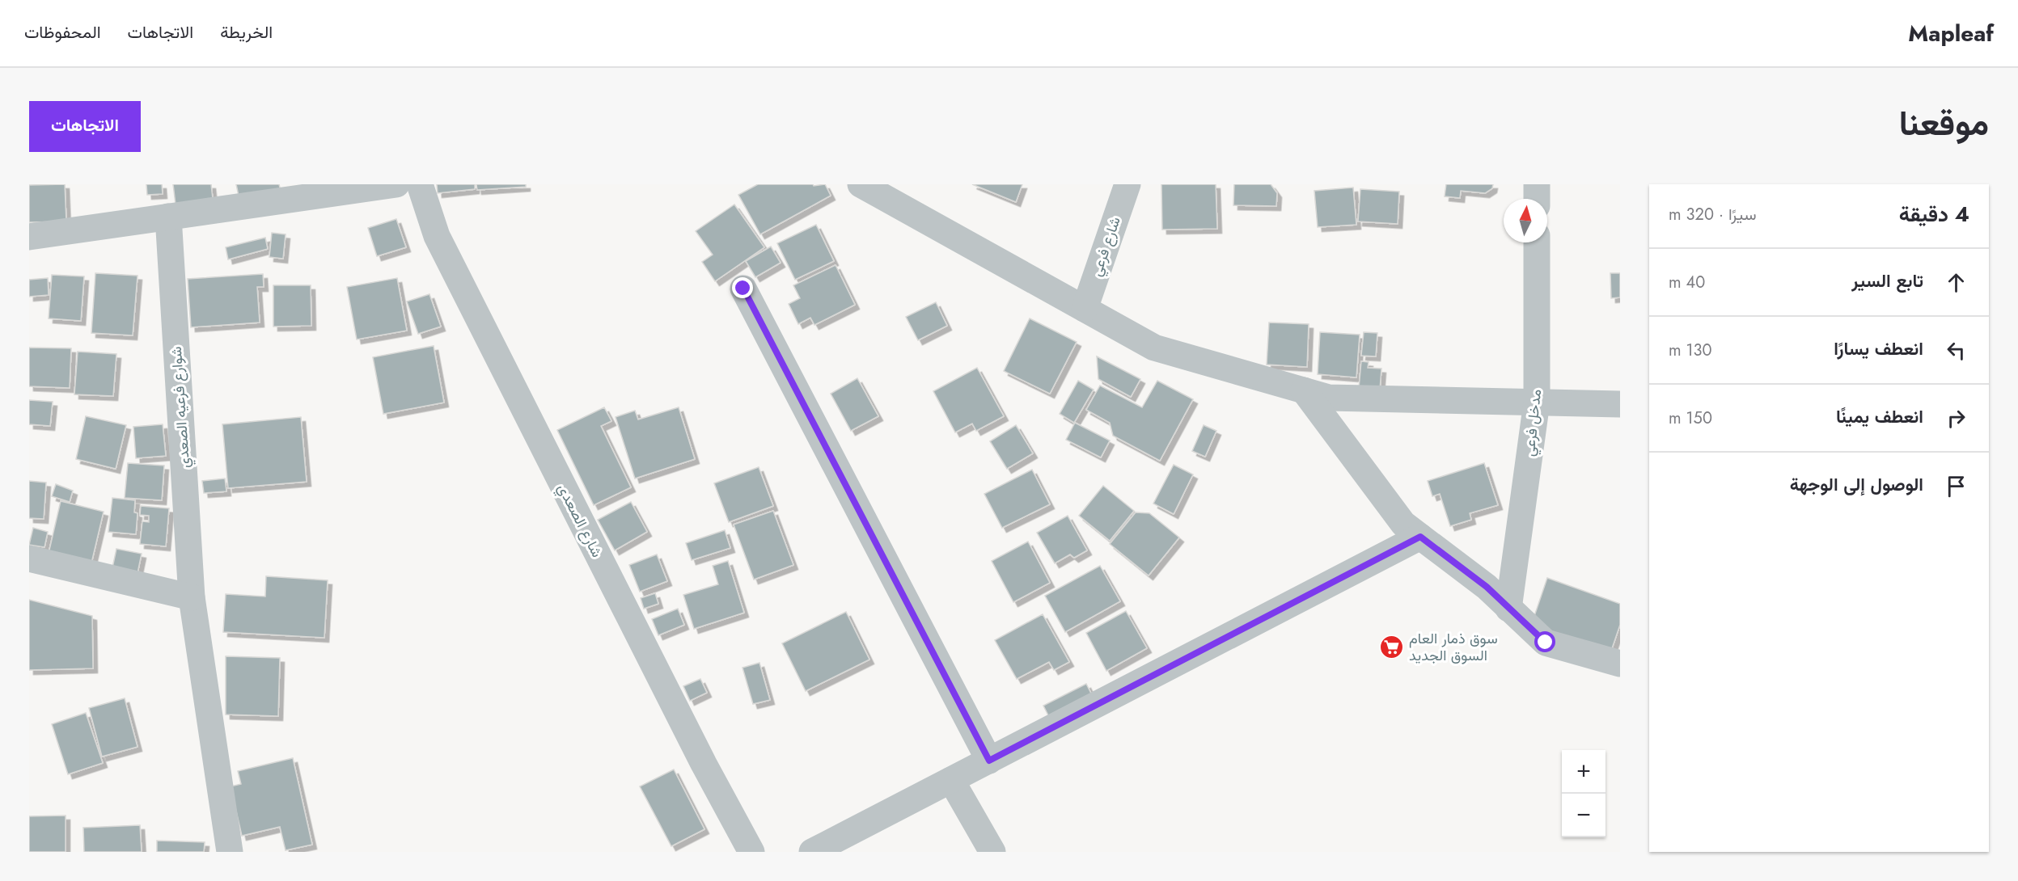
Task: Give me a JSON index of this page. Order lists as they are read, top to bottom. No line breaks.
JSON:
{"streets":{"street":["شارع فرعي","شوارع فرعيه الصعدي","مدخل فرعي","شارع الصعدي"]},"places":{"supermarket":["سوق ذمار العام السوق الجديد"]},"north":"top","page":{"header":"Mapleaf","nav":["الخريطة","الاتجاهات","المحفوظات"],"title":"موقعنا","buttons":"الاتجاهات","heading":["4 دقيقة","سيرًا · 320 m"],"list":[["تابع السير","40 m"],["انعطف يسارًا","130 m"],["انعطف يمينًا","150 m"],"الوصول إلى الوجهة"],"map_buttons":["+","−"]}}
